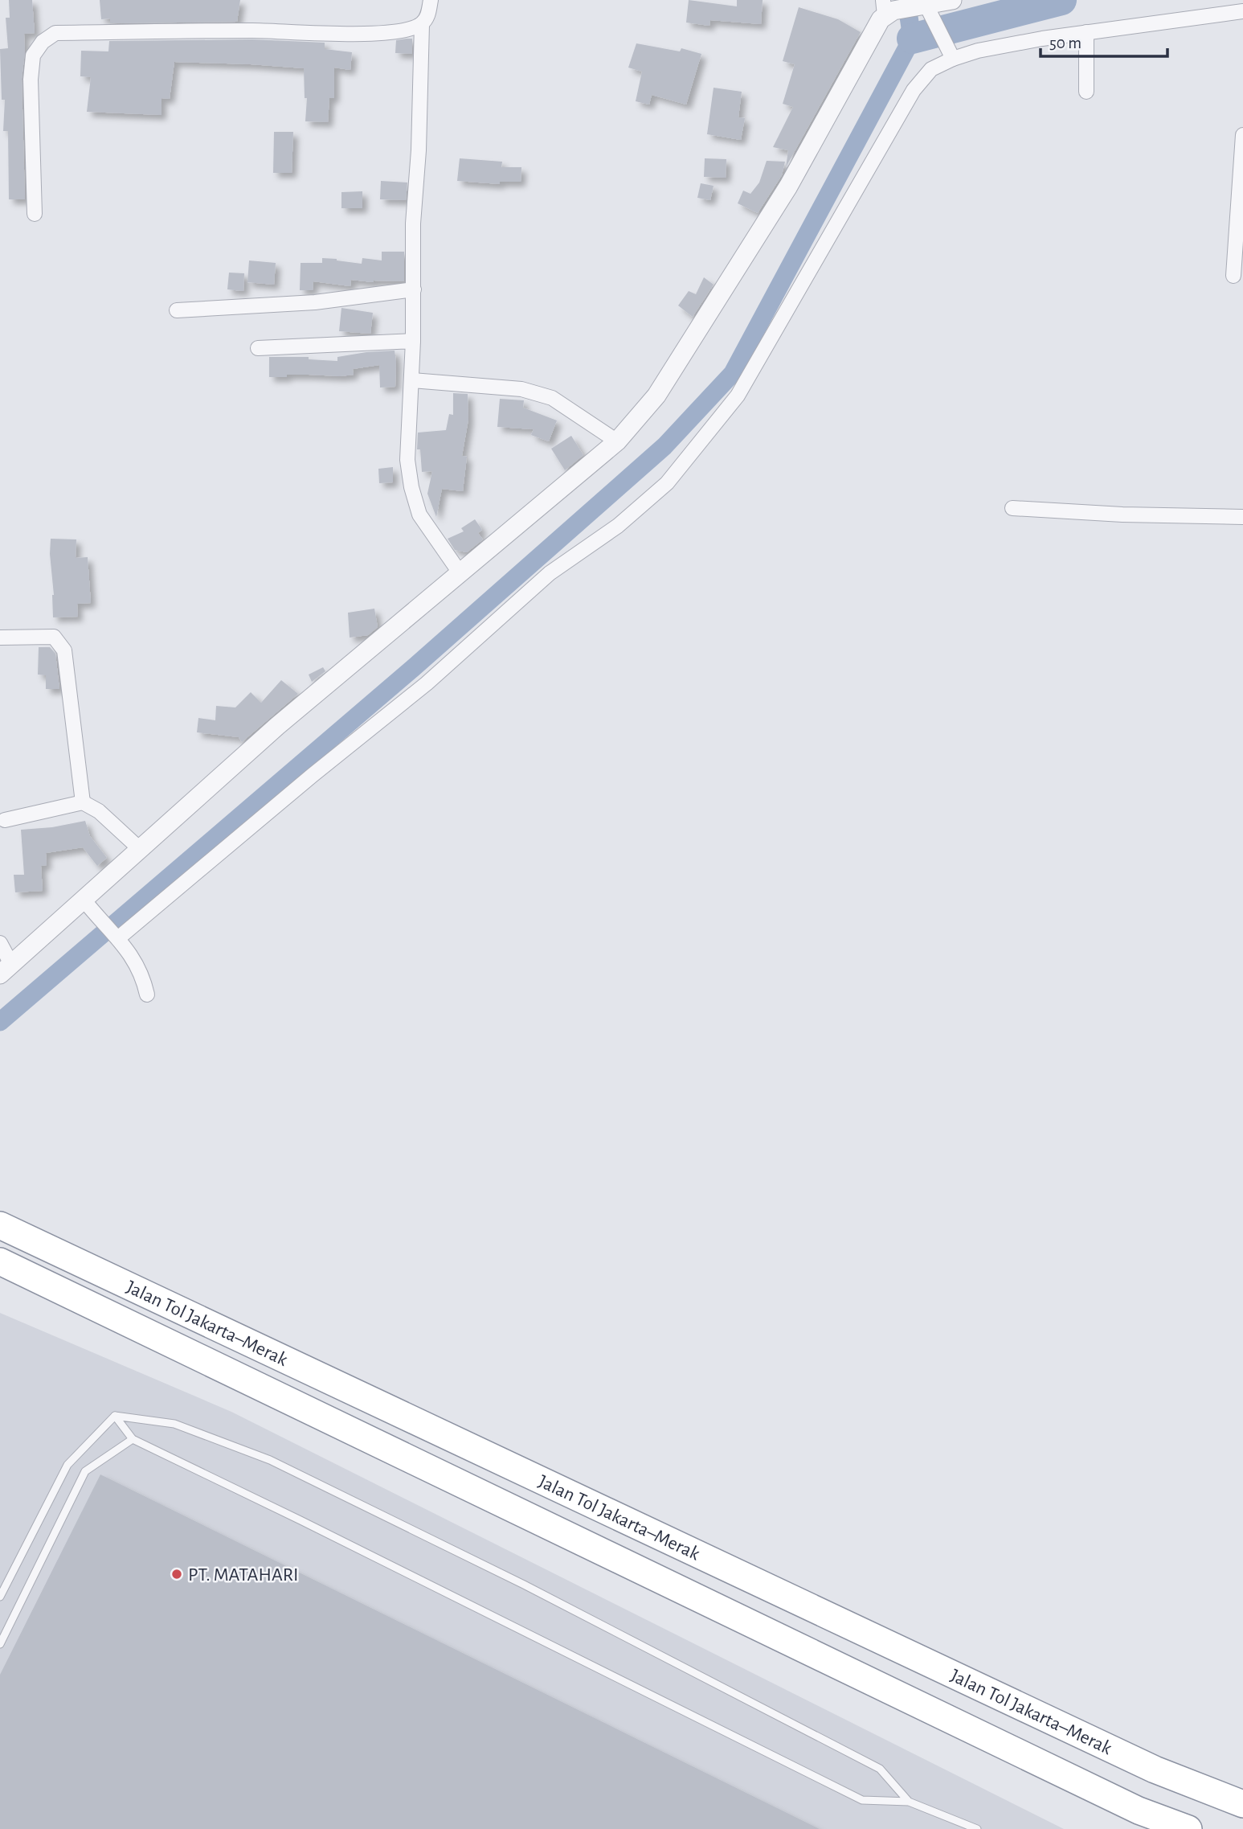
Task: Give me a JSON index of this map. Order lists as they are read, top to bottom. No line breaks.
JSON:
{"streets":{"highway":["Jalan Tol Jakarta–Merak"]},"places":["PT. MATAHARI"],"scale_bar":"50 m"}
